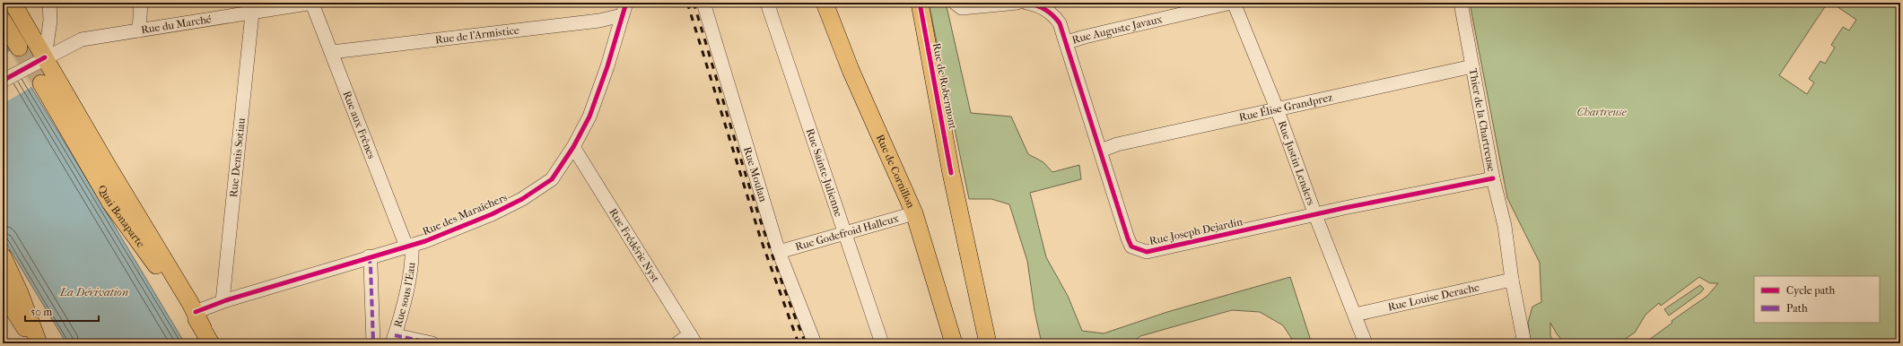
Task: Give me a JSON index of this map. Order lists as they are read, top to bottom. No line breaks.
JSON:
{"streets":{"main road":["Rue de Robermont","Rue de Cornillon","Quai Bonaparte"],"street":["Rue du Marché","Rue Auguste Javaux","Rue de l'Armistice","Rue Élise Grandprez","Thier de la Chartreuse","Rue aux Frênes","Rue Denis Sotiau","Rue Justin Lenders","Rue Sainte-Julienne","Rue Moulan","Rue des Maraîchers","Rue Joseph Dejardin","Rue Godefroid Halleux","Rue Frédéric Nyst","Rue sous l'Eau","Rue Louise Derache"]},"crossings":[["Rue du Marché","Rue aux Frênes"],["Rue du Marché","Rue Denis Sotiau"],["Rue Auguste Javaux","Rue Justin Lenders"],["Rue Auguste Javaux","Rue Joseph Dejardin"],["Rue de l'Armistice","Rue aux Frênes"],["Rue de l'Armistice","Rue des Maraîchers"],["Rue Élise Grandprez","Thier de la Chartreuse"],["Rue Élise Grandprez","Rue Justin Lenders"],["Rue Élise Grandprez","Rue Joseph Dejardin"],["Thier de la Chartreuse","Rue Joseph Dejardin"],["Thier de la Chartreuse","Rue Louise Derache"],["Rue aux Frênes","Rue des Maraîchers"],["Rue aux Frênes","Rue sous l'Eau"],["Rue Denis Sotiau","Rue des Maraîchers"],["Rue Justin Lenders","Rue Joseph Dejardin"],["Rue Justin Lenders","Rue Louise Derache"],["Rue de Cornillon","Rue Godefroid Halleux"],["Rue Sainte-Julienne","Rue Godefroid Halleux"],["Rue Moulan","Rue Godefroid Halleux"],["Rue des Maraîchers","Rue Frédéric Nyst"],["Rue des Maraîchers","Rue sous l'Eau"]],"water":["La Dérivation"],"parks":["Chartreuse"],"legend":["Cycle path","Path"],"scale_bar":"50 m"}
